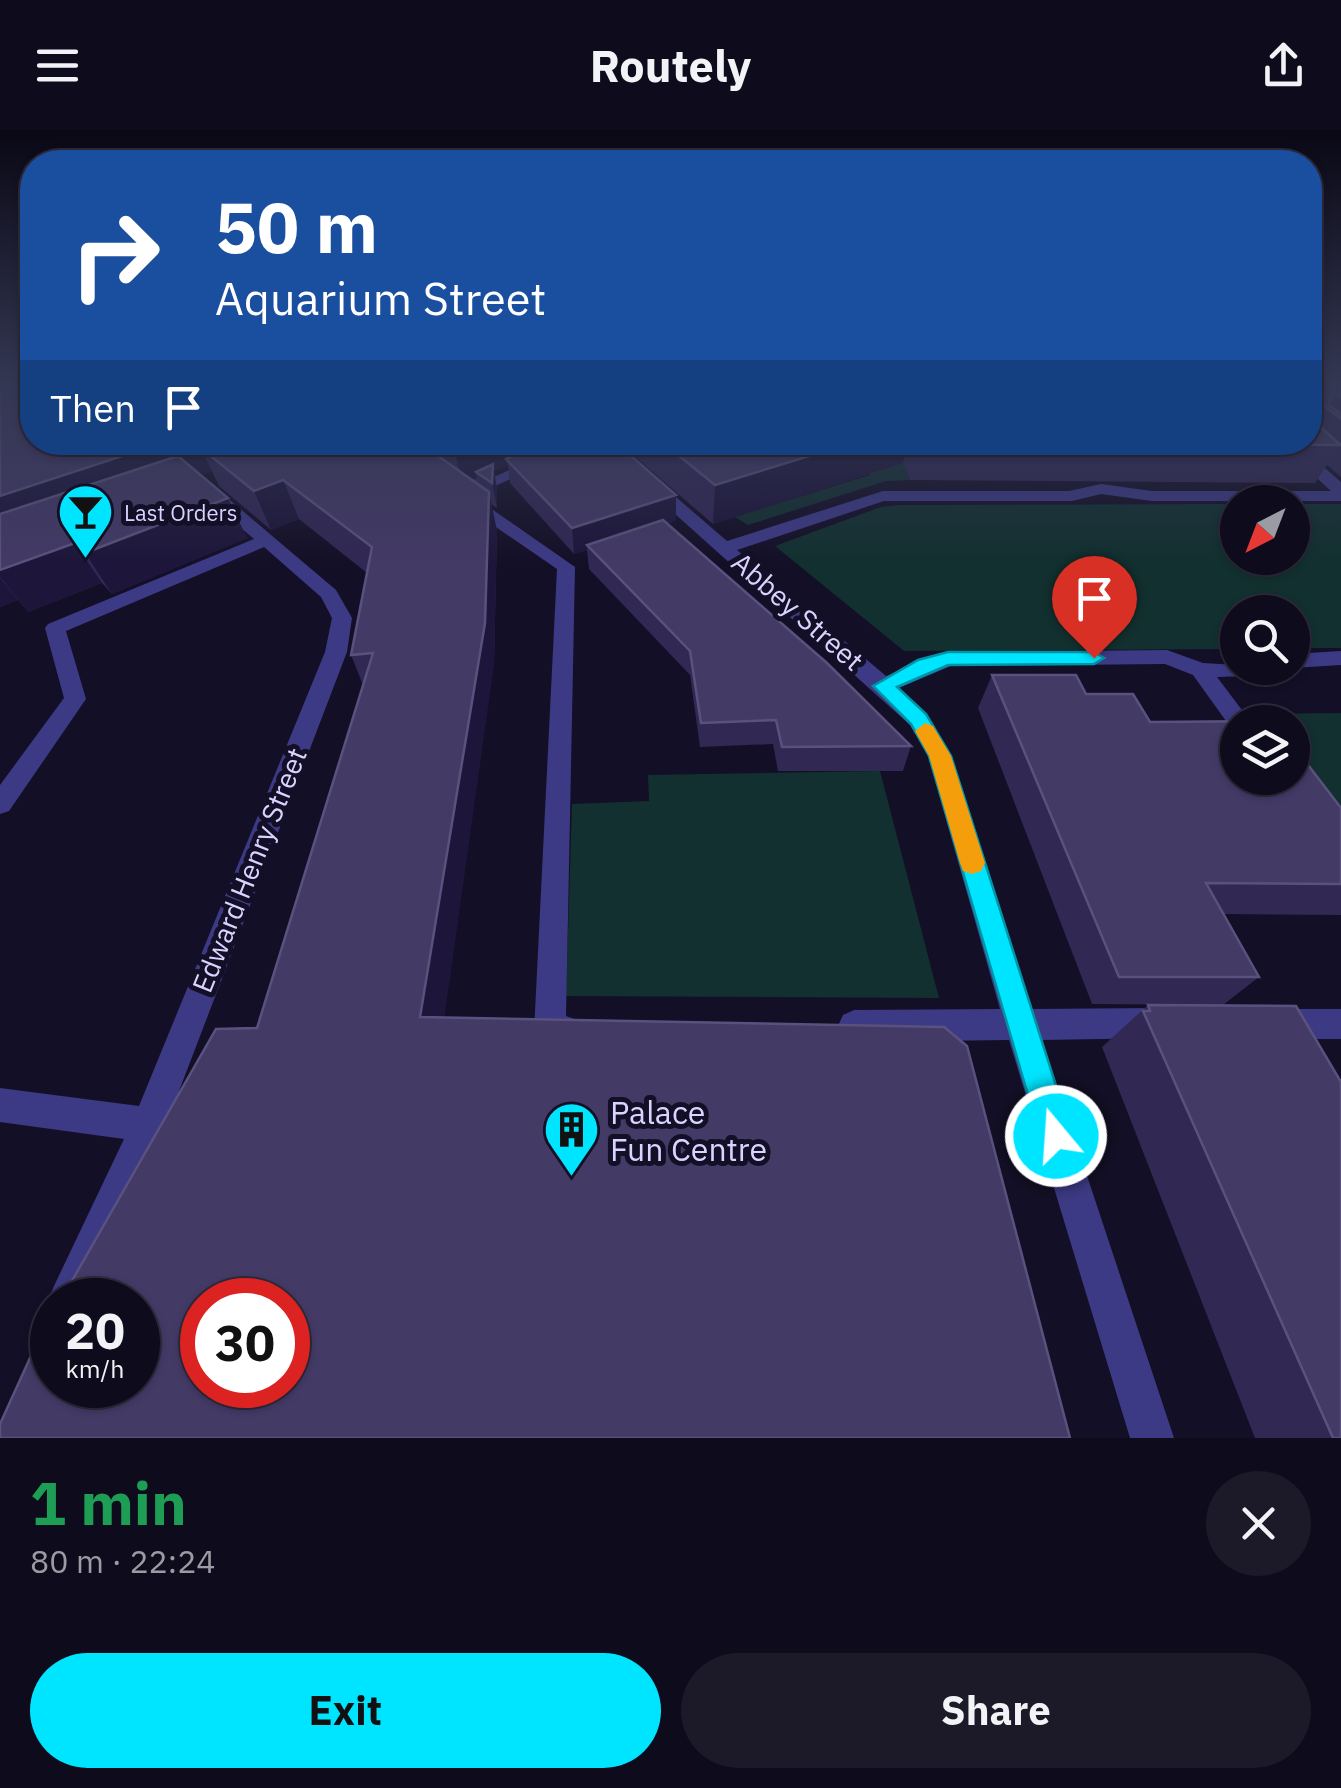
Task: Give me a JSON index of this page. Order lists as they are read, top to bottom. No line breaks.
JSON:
{"streets":{"street":["Abbey Street","Edward Henry Street"]},"places":{"bar":["Last Orders"],"building":["Palace Fun Centre"]},"north":"bottom left","page":{"header":"Routely","turn":["50 m","Aquarium Street"],"then":"Then","speed":"20 km/h","limit":"30","heading":["1 min","80 m · 22:24"],"buttons":["Exit","Share"]}}
